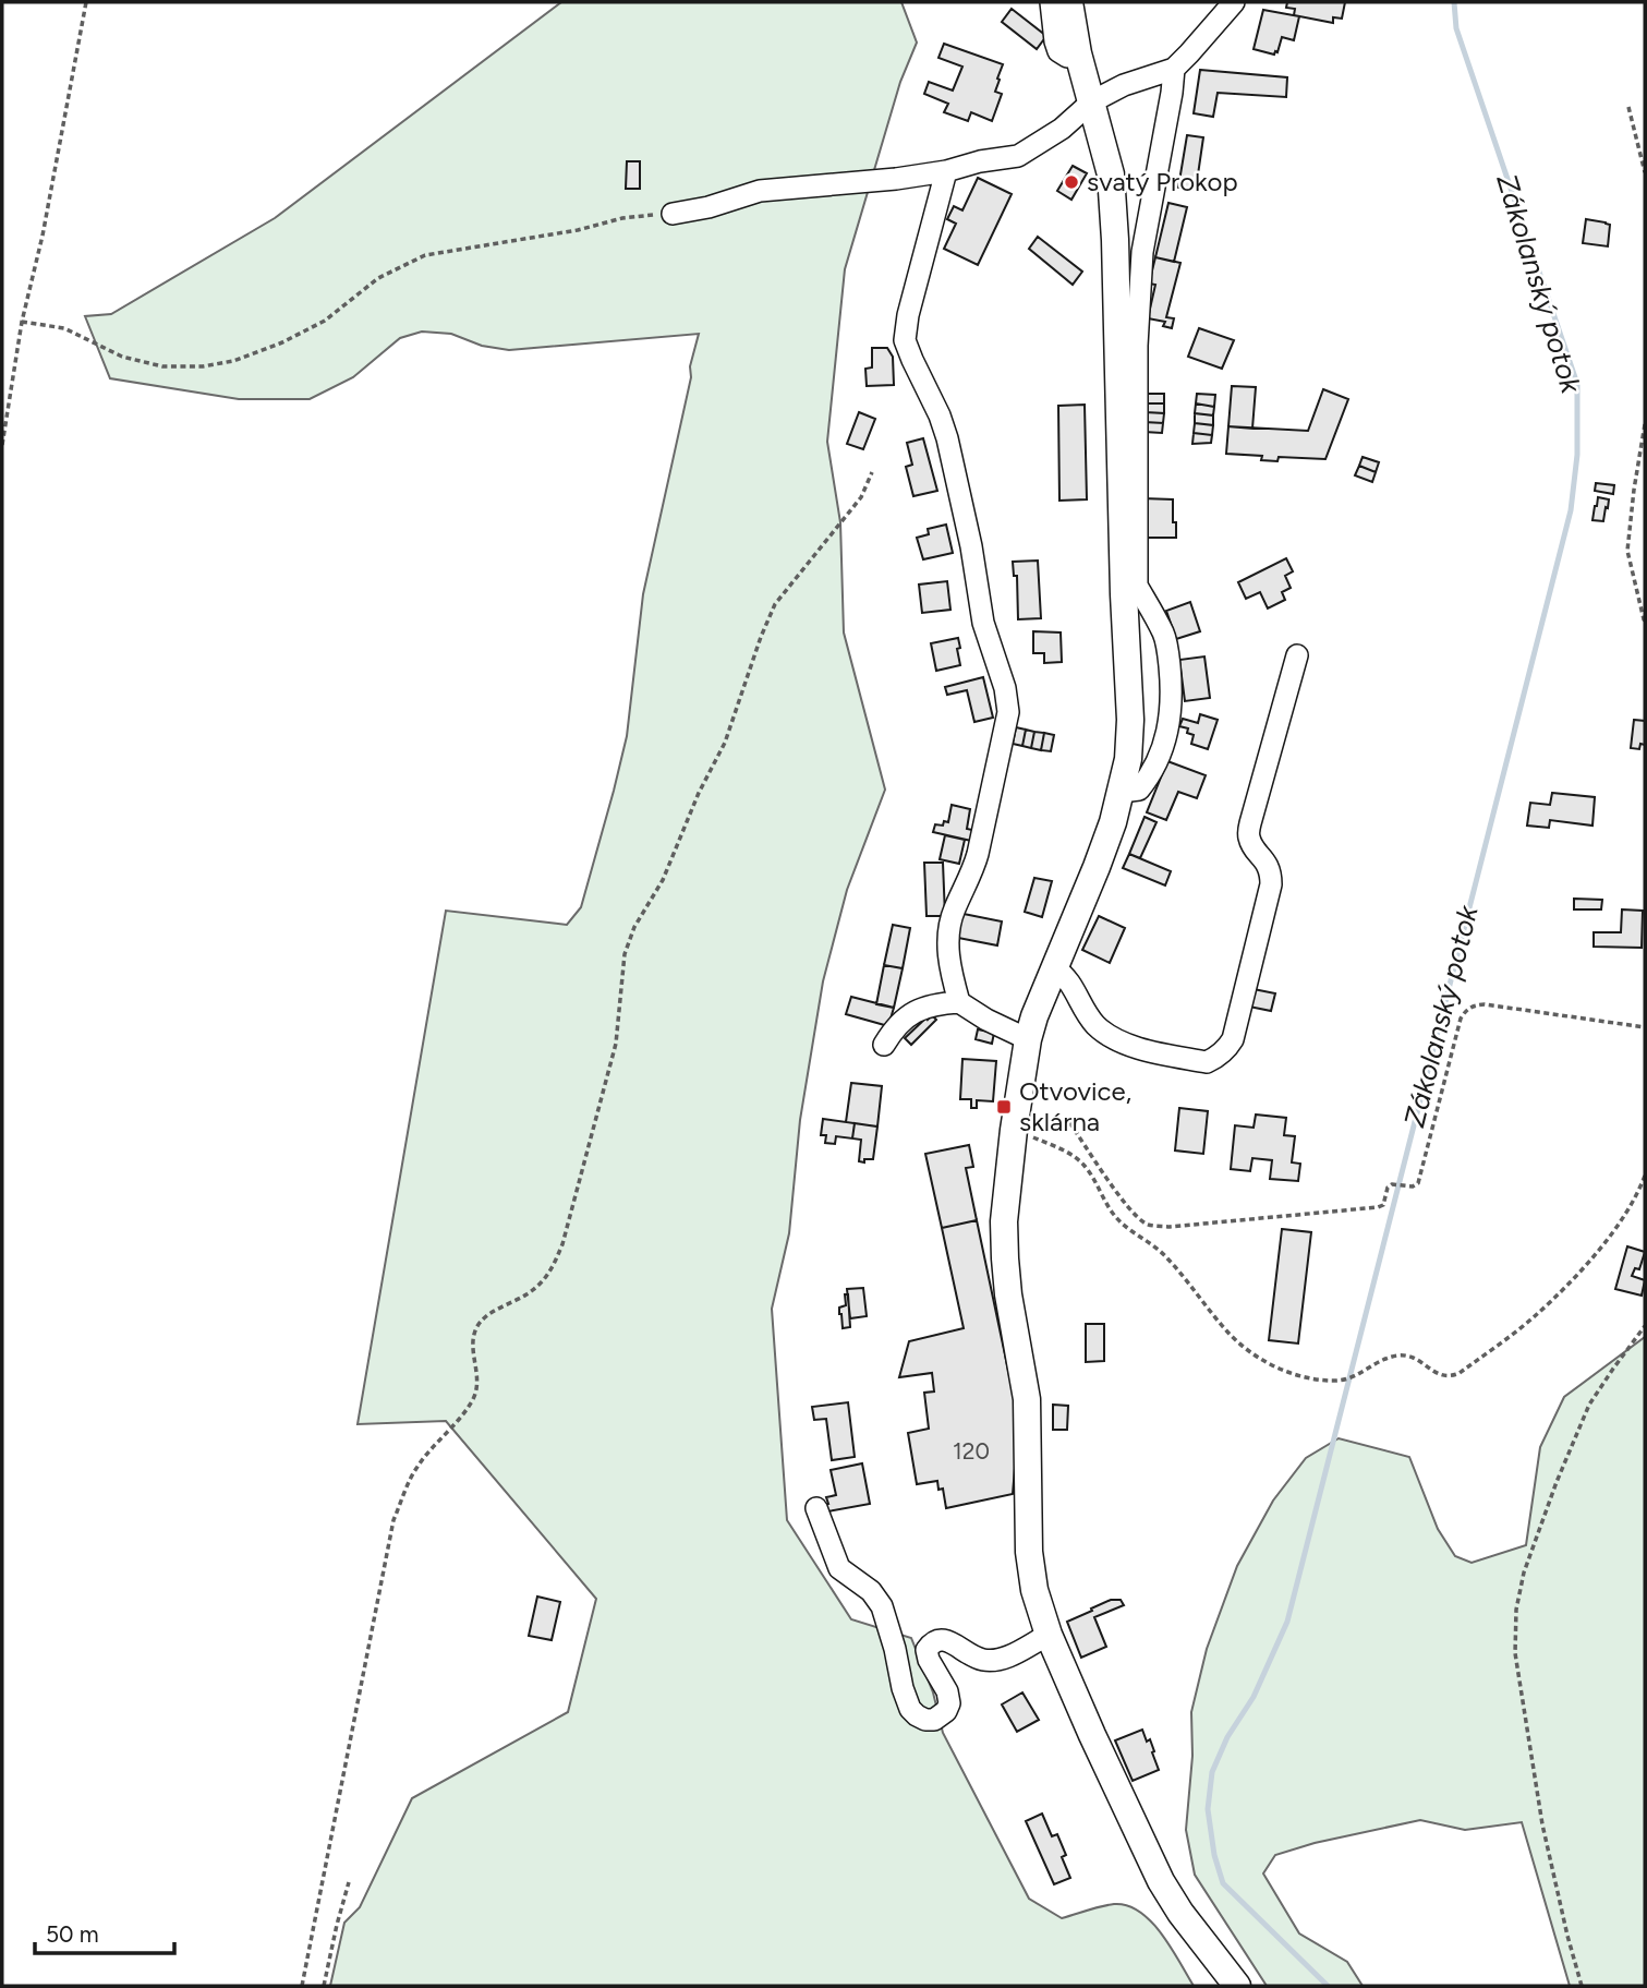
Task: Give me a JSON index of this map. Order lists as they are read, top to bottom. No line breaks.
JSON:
{"water":["Zákolanský potok"],"places":{"other":["svatý Prokop"],"transit":["Otvovice, sklárna"]},"house_numbers":["120"],"scale_bar":"50 m"}
